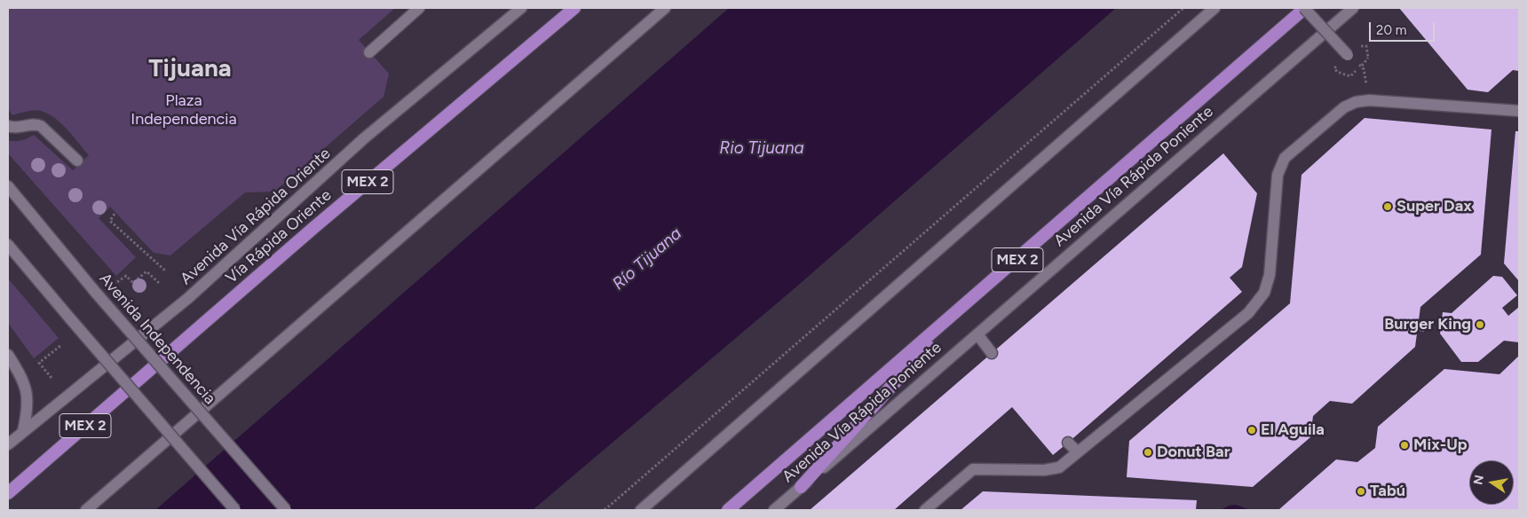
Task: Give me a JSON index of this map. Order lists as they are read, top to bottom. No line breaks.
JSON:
{"streets":{"highway":["Avenida Vía Rápida Poniente","MEX 2","Vía Rápida Oriente"],"main road":["Avenida Vía Rápida Oriente","Avenida Independencia"]},"districts":["Tijuana"],"water":["Rio Tijuana","Río Tijuana"],"parks":["Plaza Independencia"],"places":["Super Dax","Burger King","El Aguila","Mix-Up","Donut Bar","Tabú"],"scale_bar":"20 m","north":"left"}
